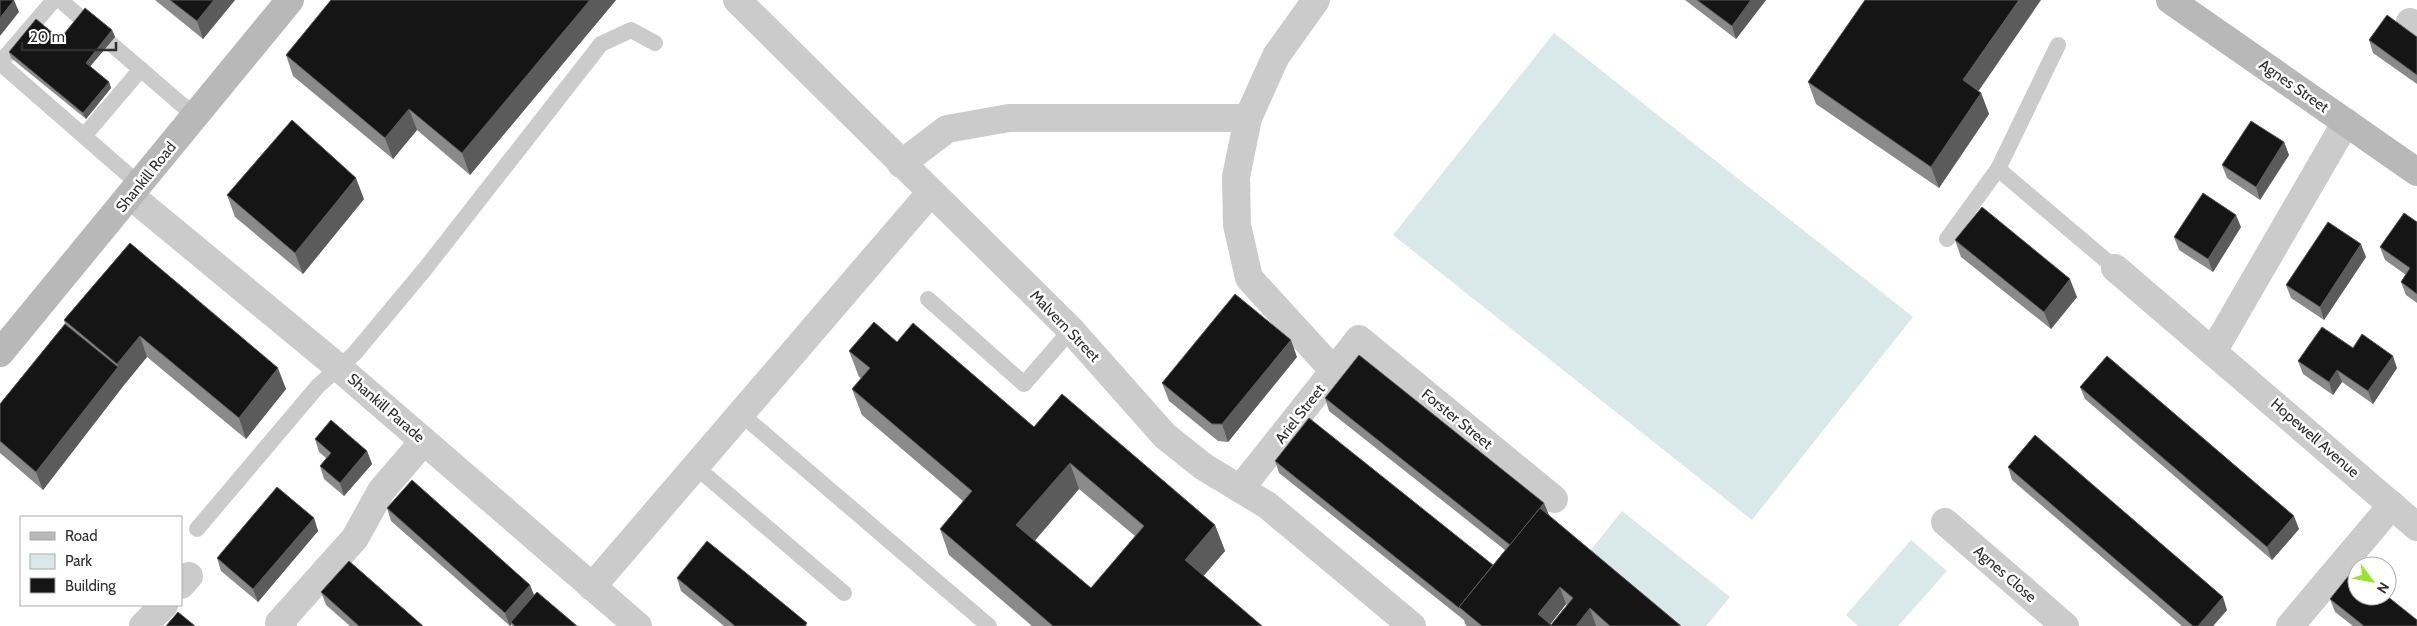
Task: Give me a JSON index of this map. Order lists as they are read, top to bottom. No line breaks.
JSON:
{"streets":{"main road":["Agnes Street","Shankill Road"],"street":["Malvern Street","Shankill Parade","Ariel Street","Forster Street","Hopewell Avenue","Agnes Close"]},"crossings":[["Shankill Road","Shankill Parade"],["Malvern Street","Ariel Street"],["Ariel Street","Forster Street"]],"legend":["Road","Park","Building"],"scale_bar":"20 m","north":"bottom right"}
